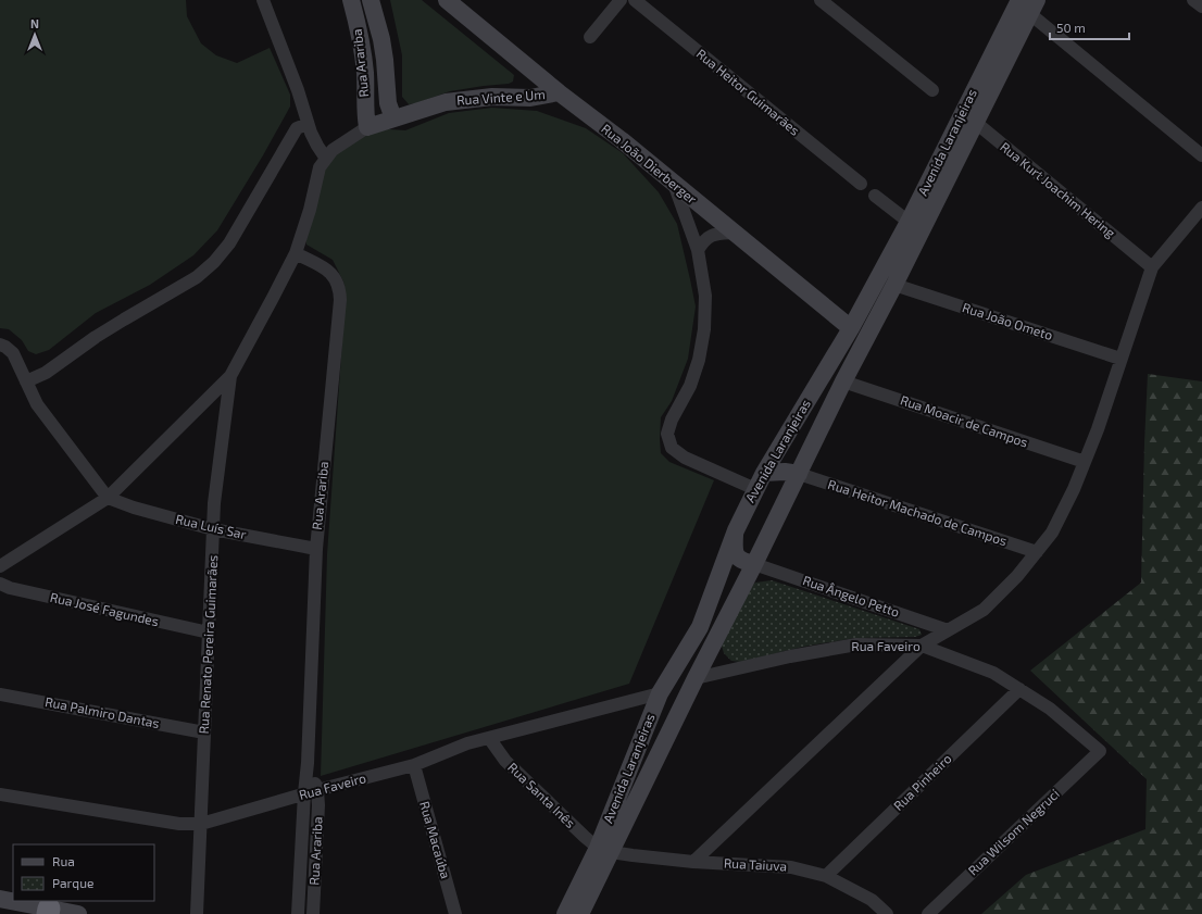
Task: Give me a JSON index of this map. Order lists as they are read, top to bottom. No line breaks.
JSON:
{"streets":{"main road":["Rua Arariba","Rua Vinte e Um","Avenida Laranjeiras","Rua João Dierberger"],"street":["Rua Heitor Guimarães","Rua Kurt Joachim Hering","Rua João Ometo","Rua Moacir de Campos","Rua Heitor Machado de Campos","Rua Luís Sar","Rua Ângelo Petto","Rua José Fagundes","Rua Renato Pereira Guimarães","Rua Faveiro","Rua Palmiro Dantas","Rua Pinheiro","Rua Santa Inês","Rua Wilsom Negruci","Rua Macaúba","Rua Taiuva"]},"crossings":[["Rua Arariba","Rua Vinte e Um"],["Rua Arariba","Rua Luís Sar"],["Rua Arariba","Rua Faveiro"],["Rua Vinte e Um","Rua João Dierberger"],["Avenida Laranjeiras","Rua João Dierberger"],["Avenida Laranjeiras","Rua Kurt Joachim Hering"],["Avenida Laranjeiras","Rua João Ometo"],["Avenida Laranjeiras","Rua Moacir de Campos"],["Avenida Laranjeiras","Rua Heitor Machado de Campos"],["Avenida Laranjeiras","Rua Ângelo Petto"],["Avenida Laranjeiras","Rua Faveiro"],["Avenida Laranjeiras","Rua Santa Inês"],["Avenida Laranjeiras","Rua Taiuva"],["Rua Luís Sar","Rua Renato Pereira Guimarães"],["Rua José Fagundes","Rua Renato Pereira Guimarães"],["Rua Renato Pereira Guimarães","Rua Faveiro"],["Rua Renato Pereira Guimarães","Rua Palmiro Dantas"],["Rua Faveiro","Rua Pinheiro"],["Rua Faveiro","Rua Santa Inês"],["Rua Faveiro","Rua Wilsom Negruci"],["Rua Faveiro","Rua Macaúba"],["Rua Pinheiro","Rua Taiuva"],["Rua Santa Inês","Rua Taiuva"]],"legend":["Rua","Parque"],"scale_bar":"50 m","north":"top"}
